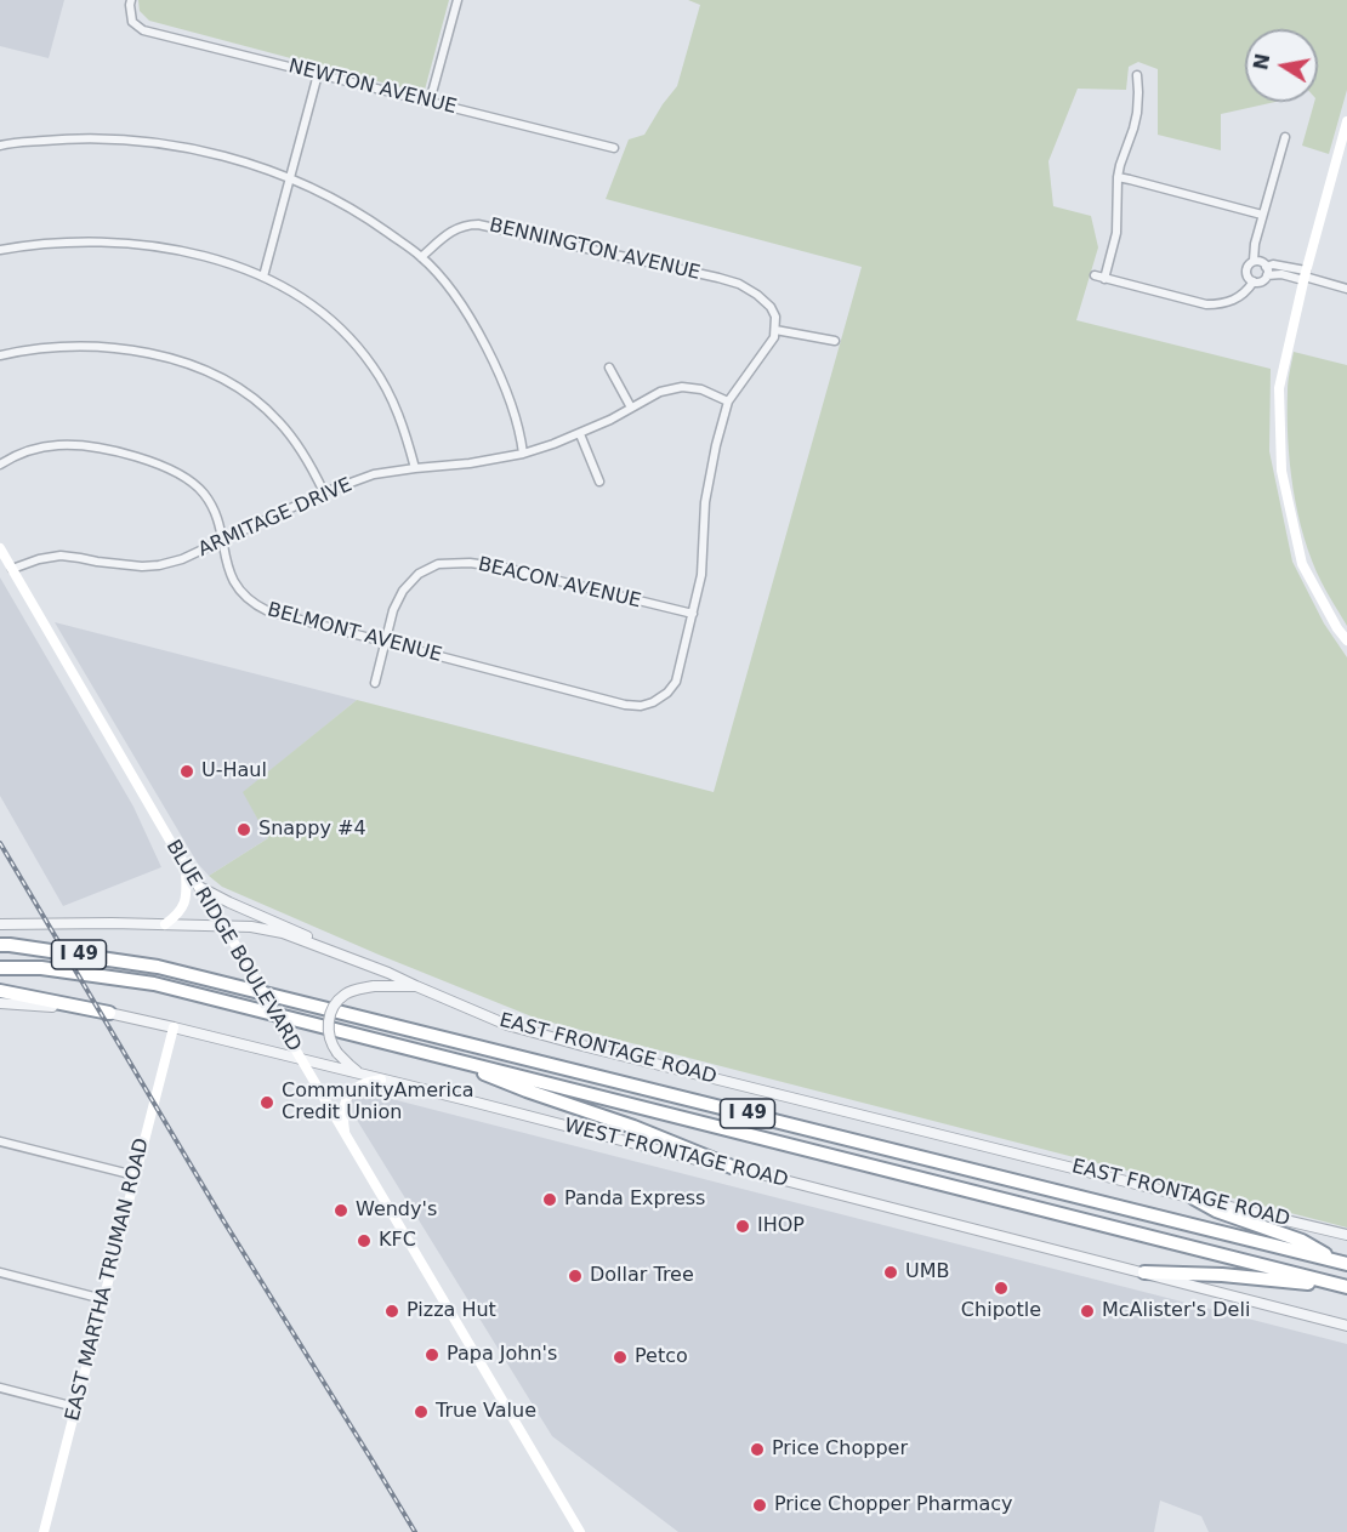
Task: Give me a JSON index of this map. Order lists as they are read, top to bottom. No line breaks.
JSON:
{"streets":{"highway":["I 49"],"main road":["BLUE RIDGE BOULEVARD","EAST MARTHA TRUMAN ROAD"],"street":["NEWTON AVENUE","BENNINGTON AVENUE","ARMITAGE DRIVE","BEACON AVENUE","BELMONT AVENUE","EAST FRONTAGE ROAD","WEST FRONTAGE ROAD"]},"crossings":[["ARMITAGE DRIVE","BELMONT AVENUE"],["ARMITAGE DRIVE","BLUE RIDGE BOULEVARD"],["BEACON AVENUE","BELMONT AVENUE"],["BLUE RIDGE BOULEVARD","EAST FRONTAGE ROAD"],["BLUE RIDGE BOULEVARD","WEST FRONTAGE ROAD"],["WEST FRONTAGE ROAD","EAST MARTHA TRUMAN ROAD"]],"places":["U-Haul","Snappy #4","CommunityAmerica Credit Union","Panda Express","Wendy's","IHOP","KFC","UMB","Dollar Tree","Chipotle","Pizza Hut","McAlister's Deli","Papa John's","Petco","True Value","Price Chopper","Price Chopper Pharmacy"],"north":"left"}
